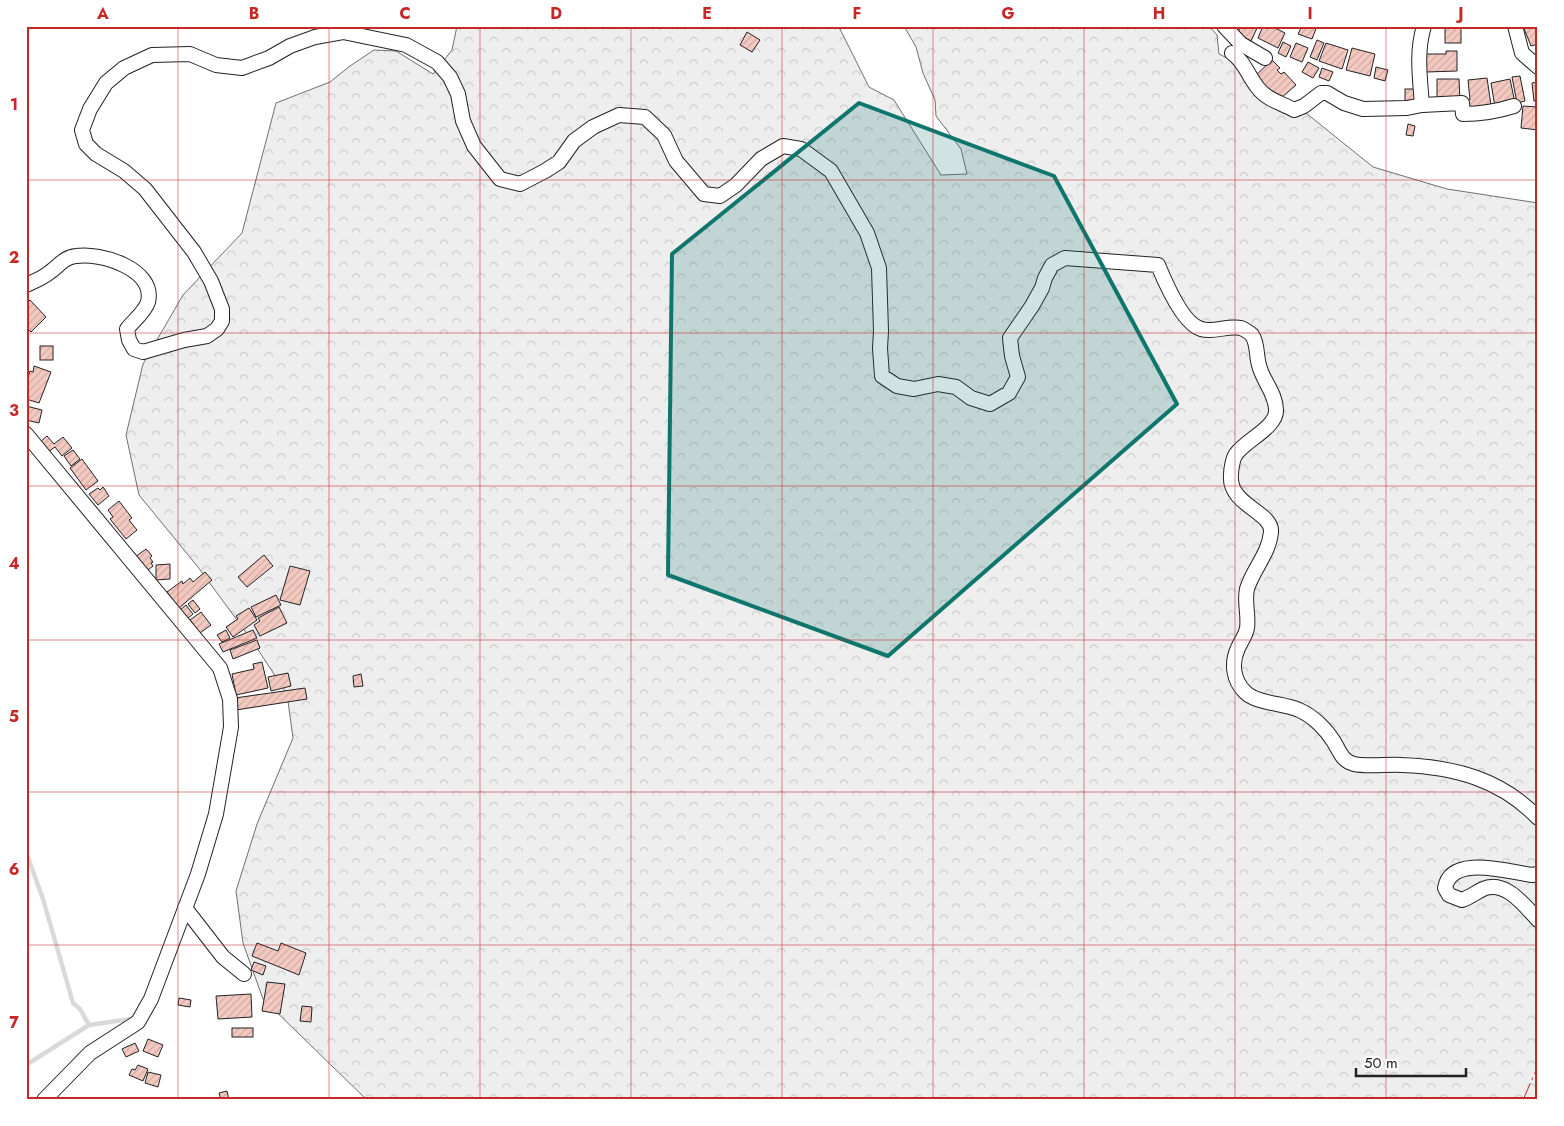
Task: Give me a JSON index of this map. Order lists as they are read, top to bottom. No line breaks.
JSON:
{"scale_bar":"50 m","grid":{"columns":["A","B","C","D","E","F","G","H","I","J"],"rows":["1","2","3","4","5","6","7"]}}
